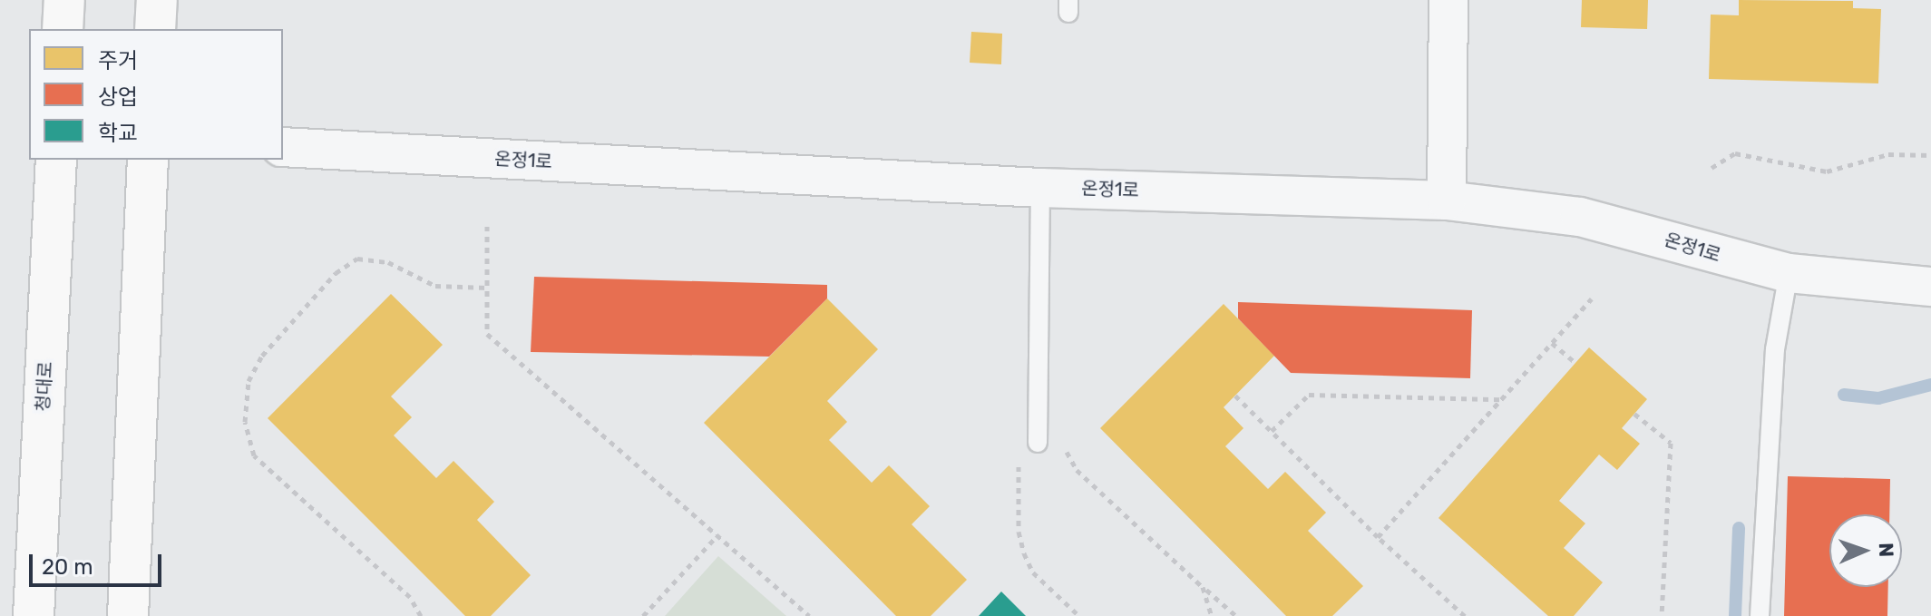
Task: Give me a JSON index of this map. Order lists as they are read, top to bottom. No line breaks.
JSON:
{"streets":{"street":["온정1로","청대로"]},"legend":["주거","상업","학교"],"scale_bar":"20 m","north":"right"}
